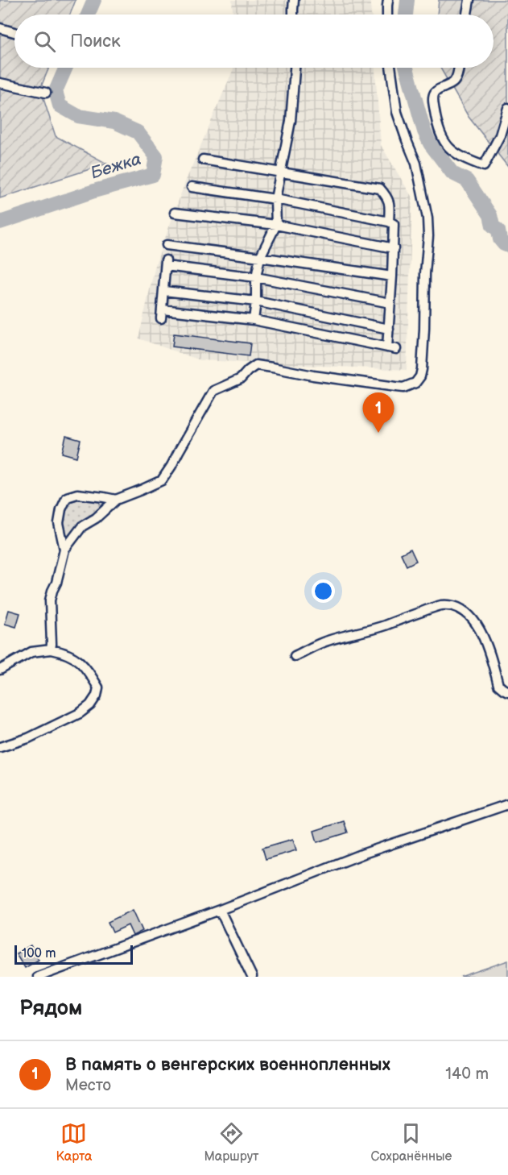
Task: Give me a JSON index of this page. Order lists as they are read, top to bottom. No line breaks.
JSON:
{"water":["Бежка"],"scale_bar":"100 m","page":{"search":"Поиск","pins":"1","scale":"100 m","heading":"Рядом","list":[{"mark":"1","name":"В память о венгерских военнопленных","note":"Место","value":"140 m"}],"nav":["Карта","Маршрут","Сохранённые"]}}
